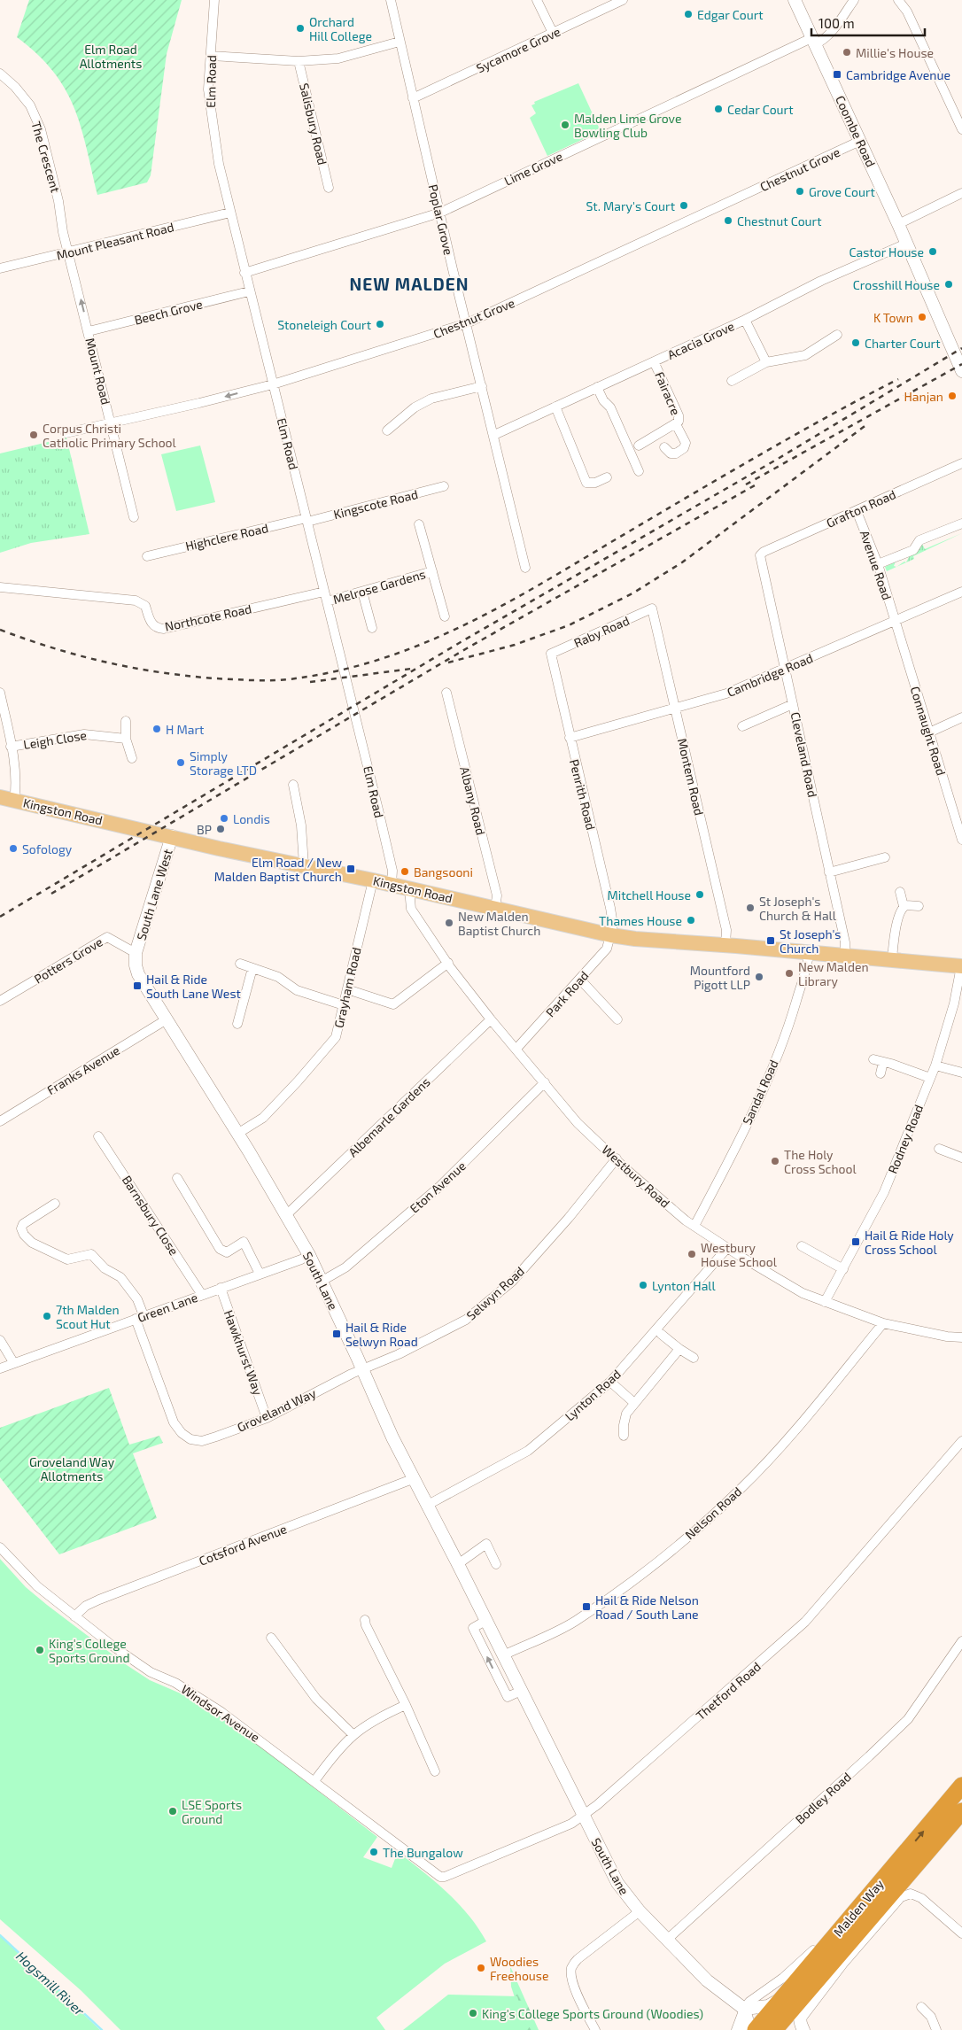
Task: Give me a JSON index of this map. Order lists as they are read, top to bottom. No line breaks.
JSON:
{"streets":{"highway":["Malden Way"],"main road":["Kingston Road"],"street":["Sycamore Grove","Elm Road","Salisbury Road","Coombe Road","The Crescent","Lime Grove","Chestnut Grove","Poplar Grove","Mount Pleasant Road","Beech Grove","Acacia Grove","Mount Road","Fairacre","Kingscote Road","Grafton Road","Highclere Road","Avenue Road","Melrose Gardens","Northcote Road","Raby Road","Cambridge Road","Connaught Road","Leigh Close","Cleveland Road","Montem Road","Penrith Road","Albany Road","South Lane West","Potters Grove","Grayham Road","Park Road","Franks Avenue","Sandal Road","Albemarle Gardens","Rodney Road","Westbury Road","Eton Avenue","Barnsbury Close","South Lane","Selwyn Road","Green Lane","Hawkhurst Way","Lynton Road","Groveland Way","Nelson Road","Cotsford Avenue","Thetford Road","Windsor Avenue","Bodley Road"]},"crossings":[["Sycamore Grove","Poplar Grove"],["Elm Road","Lime Grove"],["Elm Road","Chestnut Grove"],["Elm Road","Mount Pleasant Road"],["Elm Road","Beech Grove"],["Elm Road","Kingscote Road"],["Elm Road","Highclere Road"],["Elm Road","Melrose Gardens"],["Elm Road","Northcote Road"],["Elm Road","Kingston Road"],["Coombe Road","Lime Grove"],["Coombe Road","Chestnut Grove"],["Coombe Road","Acacia Grove"],["The Crescent","Mount Pleasant Road"],["The Crescent","Mount Road"],["Lime Grove","Poplar Grove"],["Chestnut Grove","Poplar Grove"],["Chestnut Grove","Mount Road"],["Poplar Grove","Acacia Grove"],["Mount Pleasant Road","Mount Road"],["Beech Grove","Mount Road"],["Acacia Grove","Fairacre"],["Kingscote Road","Highclere Road"],["Grafton Road","Avenue Road"],["Grafton Road","Cleveland Road"],["Avenue Road","Cambridge Road"],["Avenue Road","Connaught Road"],["Raby Road","Montem Road"],["Raby Road","Penrith Road"],["Cambridge Road","Connaught Road"],["Cambridge Road","Cleveland Road"],["Cambridge Road","Montem Road"],["Cambridge Road","Penrith Road"],["Cleveland Road","Kingston Road"],["Montem Road","Kingston Road"],["Penrith Road","Kingston Road"],["Penrith Road","Park Road"],["Albany Road","Kingston Road"],["Kingston Road","South Lane West"],["Kingston Road","Grayham Road"],["Kingston Road","Park Road"],["Kingston Road","Sandal Road"],["Kingston Road","Rodney Road"],["Kingston Road","Westbury Road"],["South Lane West","Potters Grove"],["South Lane West","South Lane"],["Potters Grove","South Lane"],["Grayham Road","South Lane"],["Park Road","Westbury Road"],["Franks Avenue","South Lane"],["Sandal Road","Westbury Road"],["Albemarle Gardens","Westbury Road"],["Albemarle Gardens","South Lane"],["Rodney Road","Westbury Road"],["Westbury Road","Eton Avenue"],["Westbury Road","Selwyn Road"],["Westbury Road","Lynton Road"],["Westbury Road","Nelson Road"],["Eton Avenue","South Lane"],["Barnsbury Close","Green Lane"],["South Lane","Selwyn Road"],["South Lane","Green Lane"],["South Lane","Lynton Road"],["South Lane","Groveland Way"],["South Lane","Nelson Road"],["South Lane","Cotsford Avenue"],["South Lane","Thetford Road"],["South Lane","Bodley Road"],["South Lane","Malden Way"],["Selwyn Road","Groveland Way"],["Green Lane","Hawkhurst Way"],["Green Lane","Groveland Way"],["Hawkhurst Way","Groveland Way"],["Cotsford Avenue","Windsor Avenue"],["Thetford Road","Windsor Avenue"]],"districts":["NEW MALDEN"],"water":["Hogsmill River"],"parks":["Elm Road Allotments","Groveland Way Allotments"],"places":{"other":["Edgar Court","Orchard Hill College","Millie's House","Cedar Court","Malden Lime Grove Bowling Club","Grove Court","St. Mary's Court","Chestnut Court","Castor House","Crosshill House","K Town","Stoneleigh Court","Charter Court","Hanjan","Corpus Christi Catholic Primary School","H Mart","Simply Storage LTD","Londis","BP","Sofology","Bangsooni","Mitchell House","St Joseph's Church & Hall","Thames House","New Malden Baptist Church","New Malden Library","Mountford Pigott LLP","The Holy Cross School","Westbury House School","Lynton Hall","7th Malden Scout Hut","King's College Sports Ground","LSE Sports Ground","The Bungalow","Woodies Freehouse","King's College Sports Ground (Woodies)"],"transit":["Cambridge Avenue","Elm Road / New Malden Baptist Church","St Joseph's Church","Hail & Ride South Lane West","Hail & Ride Holy Cross School","Hail & Ride Selwyn Road","Hail & Ride Nelson Road / South Lane"]},"scale_bar":"100 m"}
